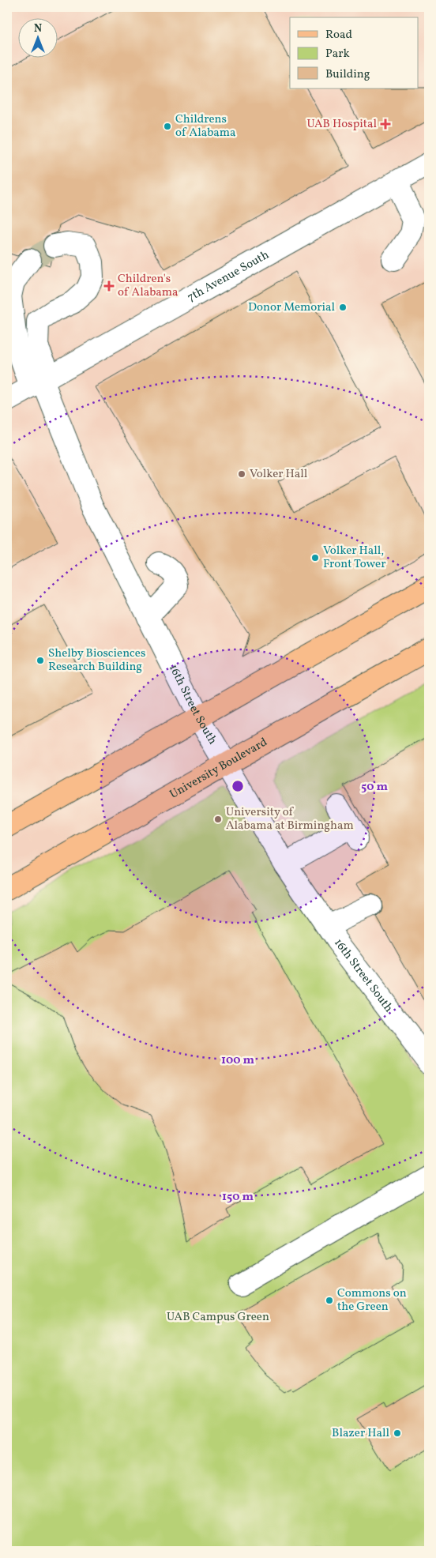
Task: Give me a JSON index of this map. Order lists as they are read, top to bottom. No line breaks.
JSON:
{"streets":{"main road":["University Boulevard"],"street":["7th Avenue South","16th Street South"]},"crossings":[["7th Avenue South","16th Street South"],["16th Street South","University Boulevard"]],"parks":["UAB Campus Green"],"places":{"health":["UAB Hospital","Children's of Alabama"],"other":["Childrens of Alabama","Donor Memorial","Volker Hall","Volker Hall, Front Tower","Shelby Biosciences Research Building","University of Alabama at Birmingham","Commons on the Green","Blazer Hall"]},"legend":["Road","Park","Building"],"north":"top","rings":["50 m","100 m","150 m"]}
